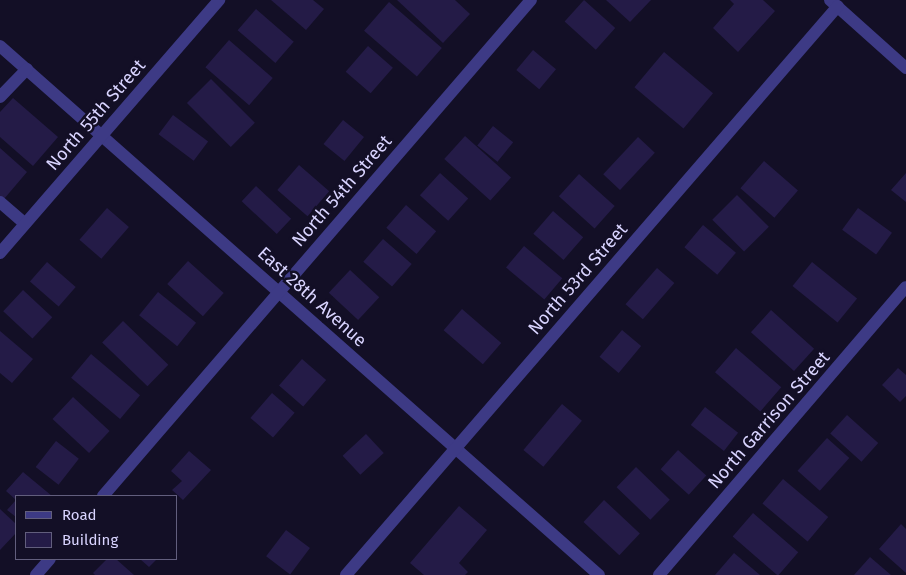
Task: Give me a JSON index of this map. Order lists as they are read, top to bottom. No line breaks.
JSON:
{"streets":{"street":["North 55th Street","North 54th Street","North 53rd Street","East 28th Avenue","North Garrison Street"]},"crossings":[["North 55th Street","East 28th Avenue"],["North 54th Street","East 28th Avenue"],["North 53rd Street","East 28th Avenue"]],"legend":["Road","Building"]}
